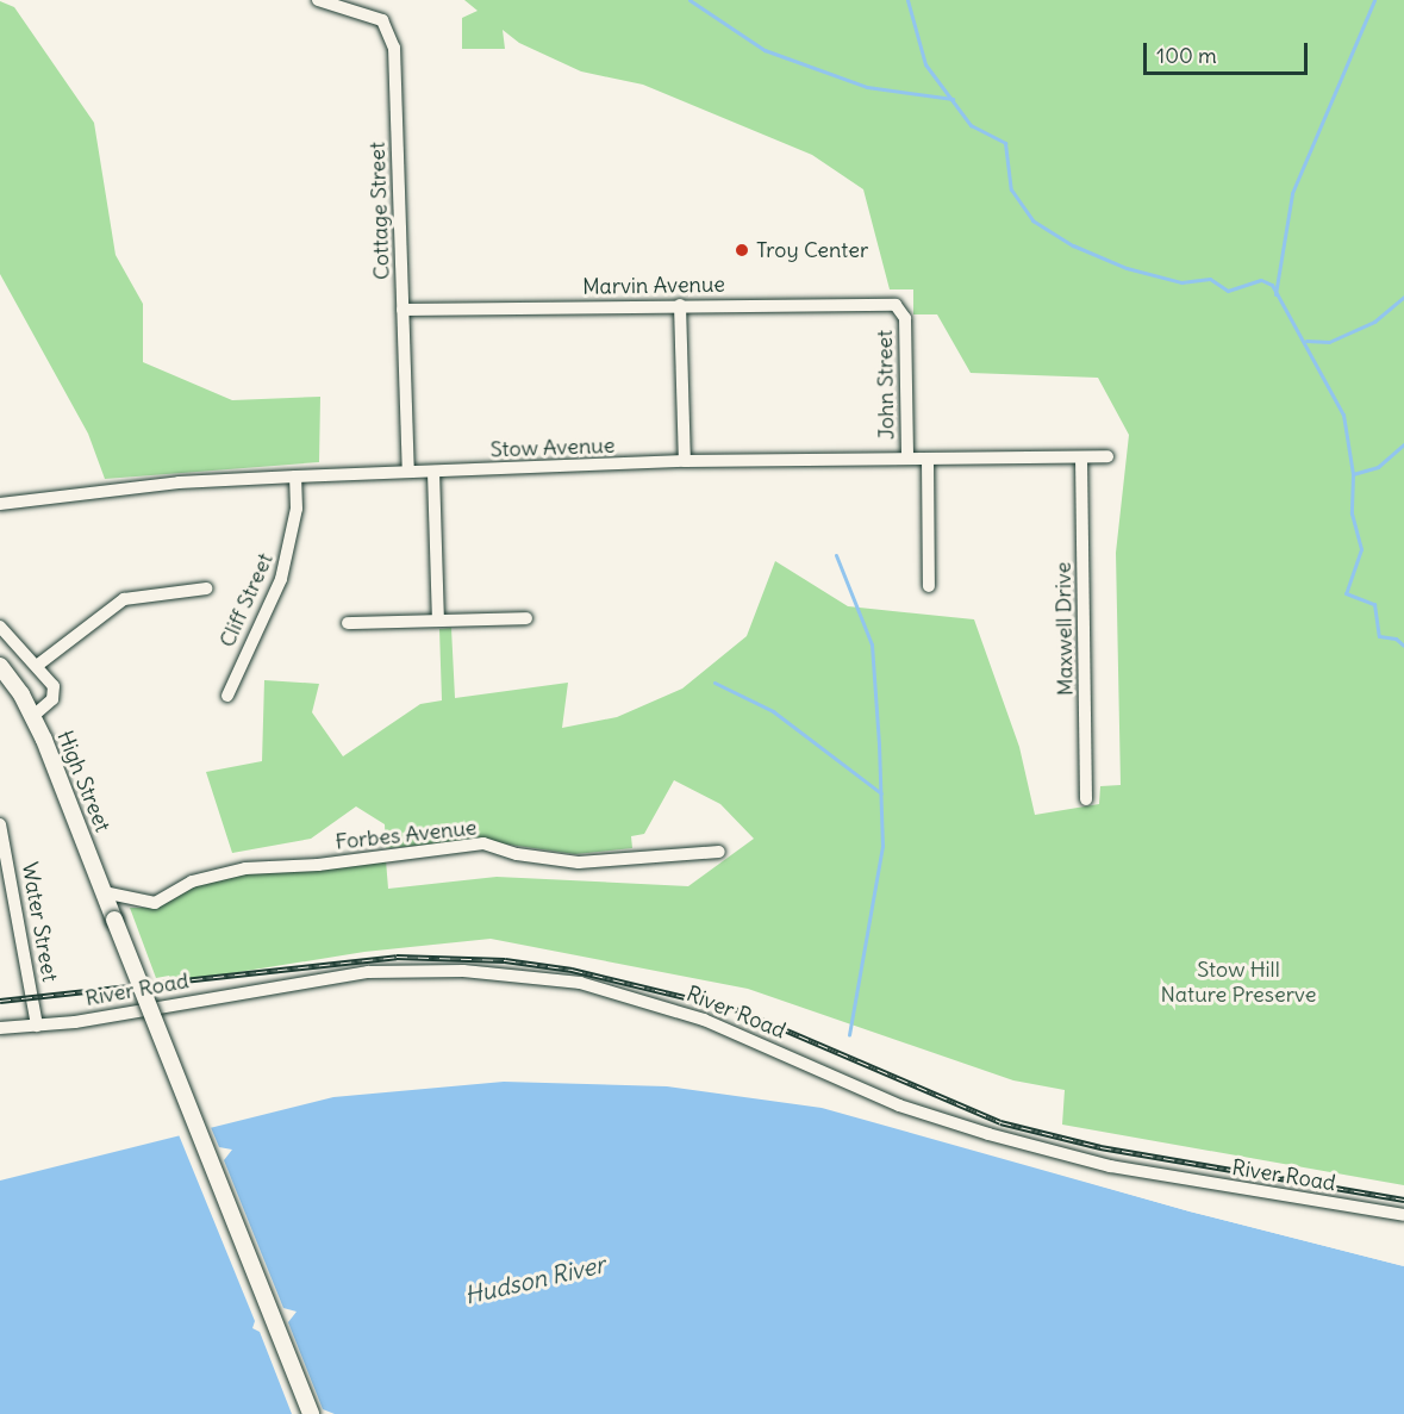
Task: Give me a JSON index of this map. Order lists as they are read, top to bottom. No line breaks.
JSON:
{"streets":{"main road":["High Street"],"street":["Cottage Street","Marvin Avenue","John Street","Stow Avenue","Cliff Street","Maxwell Drive","Forbes Avenue","Water Street","River Road"]},"crossings":[["Cottage Street","Marvin Avenue"],["Cottage Street","Stow Avenue"],["Marvin Avenue","John Street"],["John Street","Stow Avenue"],["Stow Avenue","Cliff Street"],["Stow Avenue","Maxwell Drive"],["High Street","Forbes Avenue"],["Water Street","River Road"]],"water":["Hudson River"],"parks":["Stow Hill Nature Preserve"],"places":["Troy Center"],"scale_bar":"100 m"}
